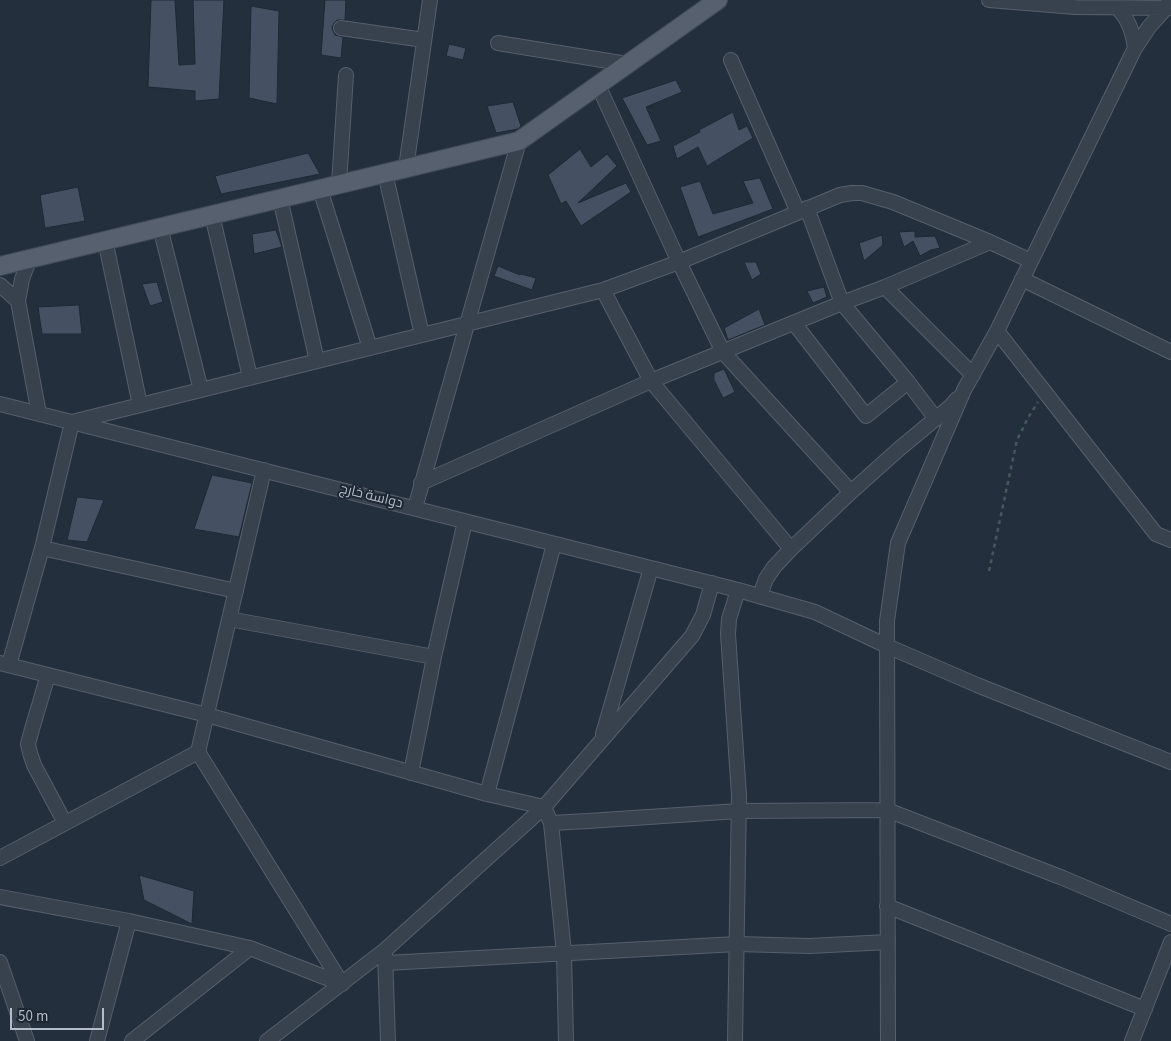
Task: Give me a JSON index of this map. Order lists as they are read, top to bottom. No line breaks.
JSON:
{"streets":{"street":["دواسة خارج"]},"scale_bar":"50 m"}
